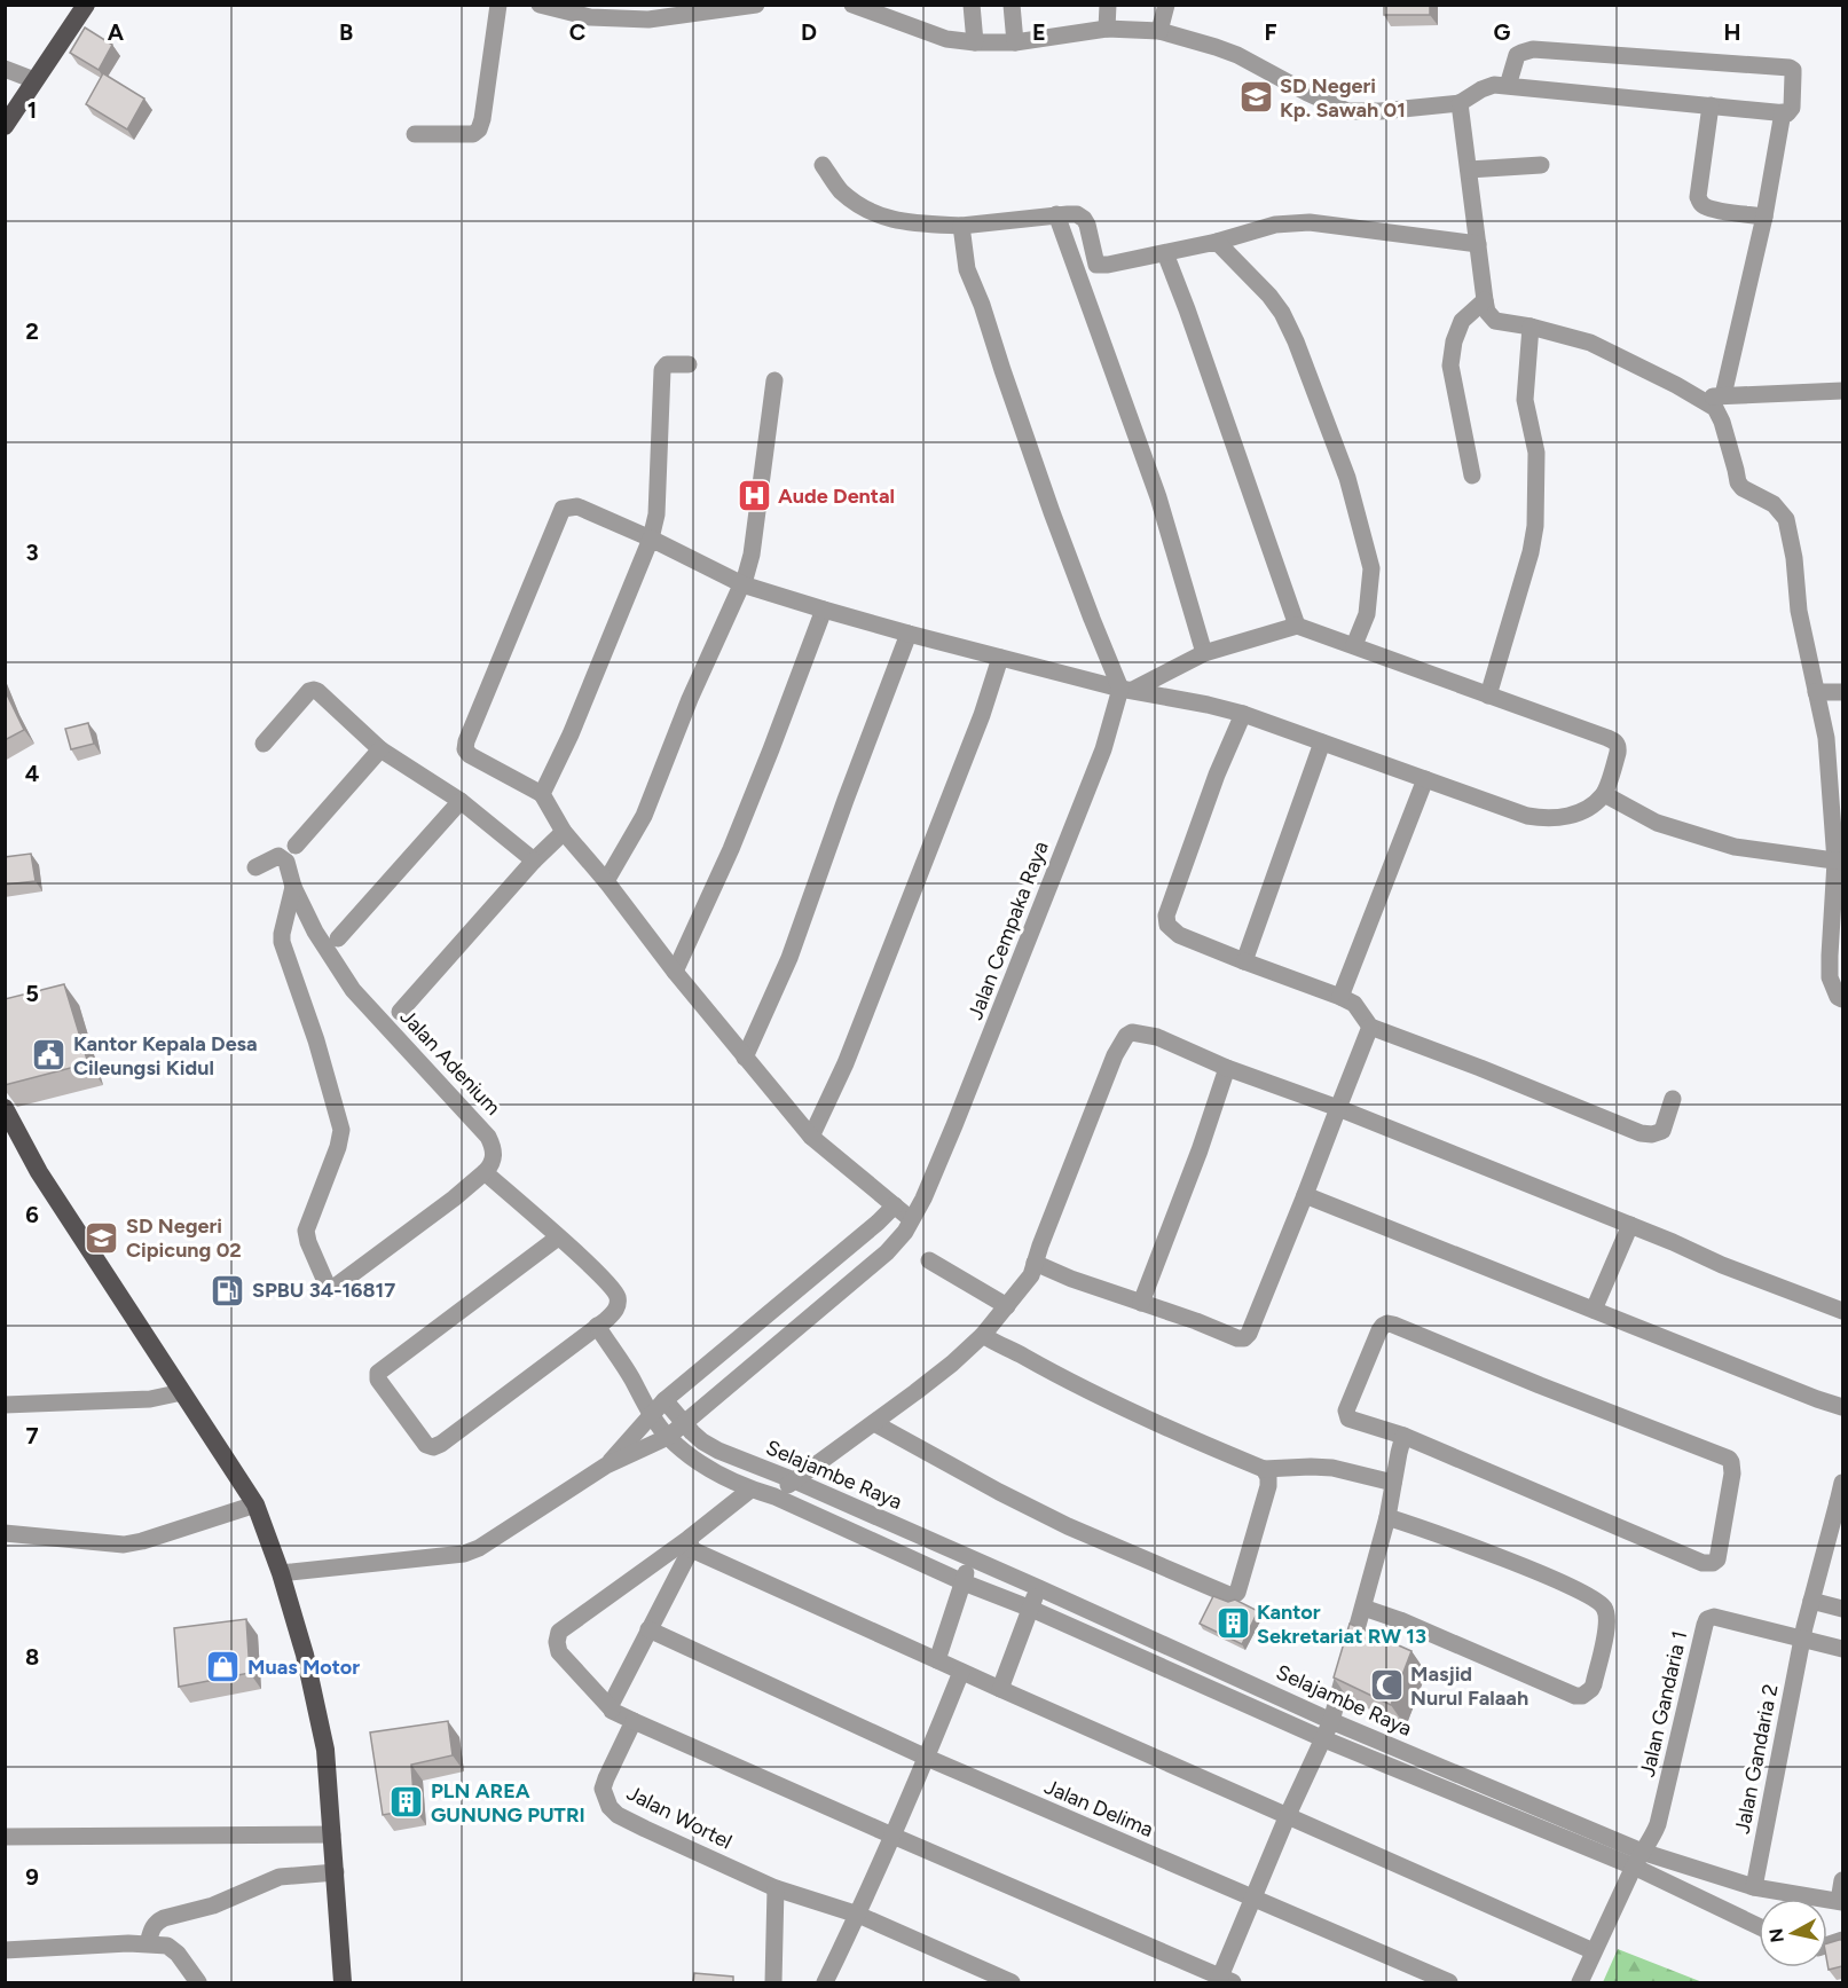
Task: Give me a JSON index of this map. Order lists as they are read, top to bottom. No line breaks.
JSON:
{"streets":{"street":["Jalan Cempaka Raya","Jalan Adenium","Selajambe Raya","Jalan Gandaria 1","Jalan Gandaria 2","Jalan Delima","Jalan Wortel"]},"crossings":[["Jalan Cempaka Raya","Selajambe Raya"],["Selajambe Raya","Jalan Gandaria 1"],["Selajambe Raya","Jalan Gandaria 2"],["Jalan Gandaria 1","Jalan Gandaria 2"]],"places":{"school or university":["SD Negeri Kp. Sawah 01","SD Negeri Cipicung 02"],"hospital":["Aude Dental"],"public building":["Kantor Kepala Desa Cileungsi Kidul"],"fuel station":["SPBU 34-16817"],"building":["Kantor Sekretariat RW 13","PLN AREA GUNUNG PUTRI"],"shop":["Muas Motor"],"mosque":["Masjid Nurul Falaah"]},"north":"left","grid":{"columns":["A","B","C","D","E","F","G","H"],"rows":["1","2","3","4","5","6","7","8","9"]}}
